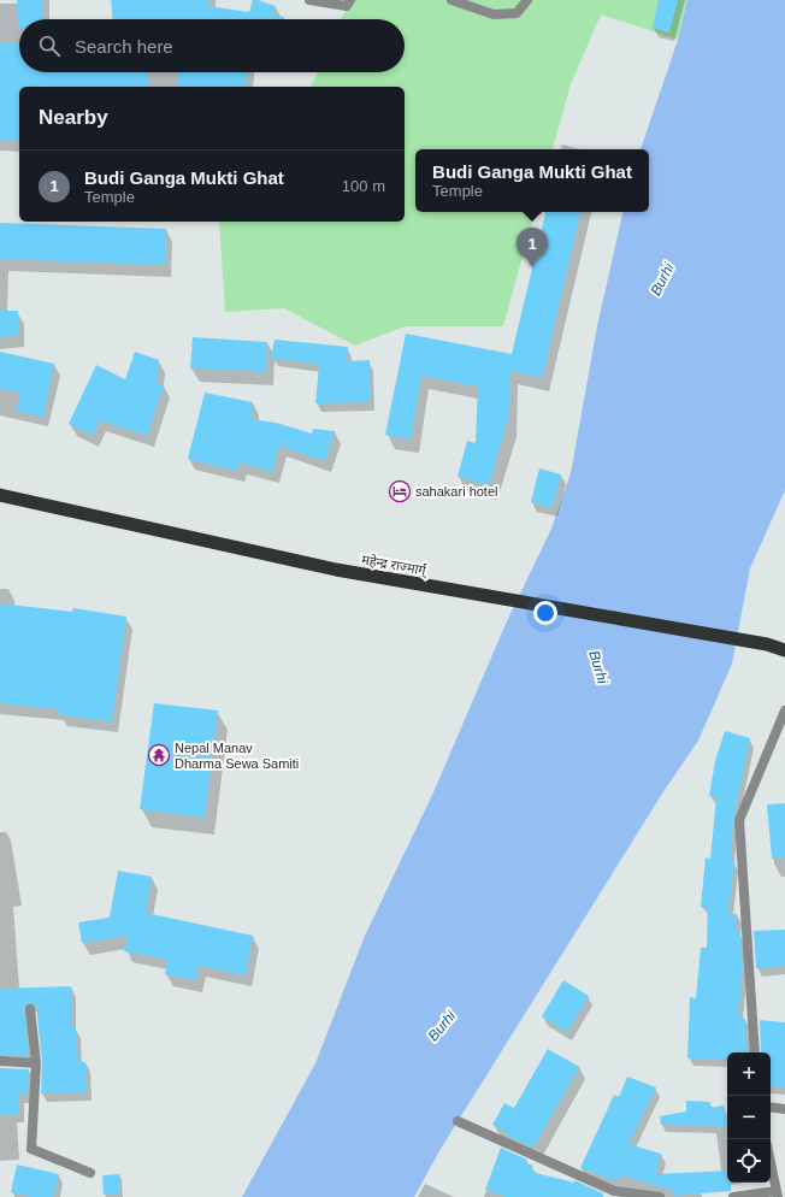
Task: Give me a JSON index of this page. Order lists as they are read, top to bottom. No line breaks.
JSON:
{"streets":{"highway":["महेन्द्र राज्मार्ग्"]},"water":["Burhi"],"places":{"hotel":["sahakari hotel"],"temple":["Nepal Manav Dharma Sewa Samiti"]},"page":{"search":"Search here","heading":"Nearby","popup":["Budi Ganga Mukti Ghat","Temple"],"list":[{"mark":"1","name":"Budi Ganga Mukti Ghat","note":"Temple","value":"100 m"}],"pins":"1","map_buttons":["+","−"]}}
